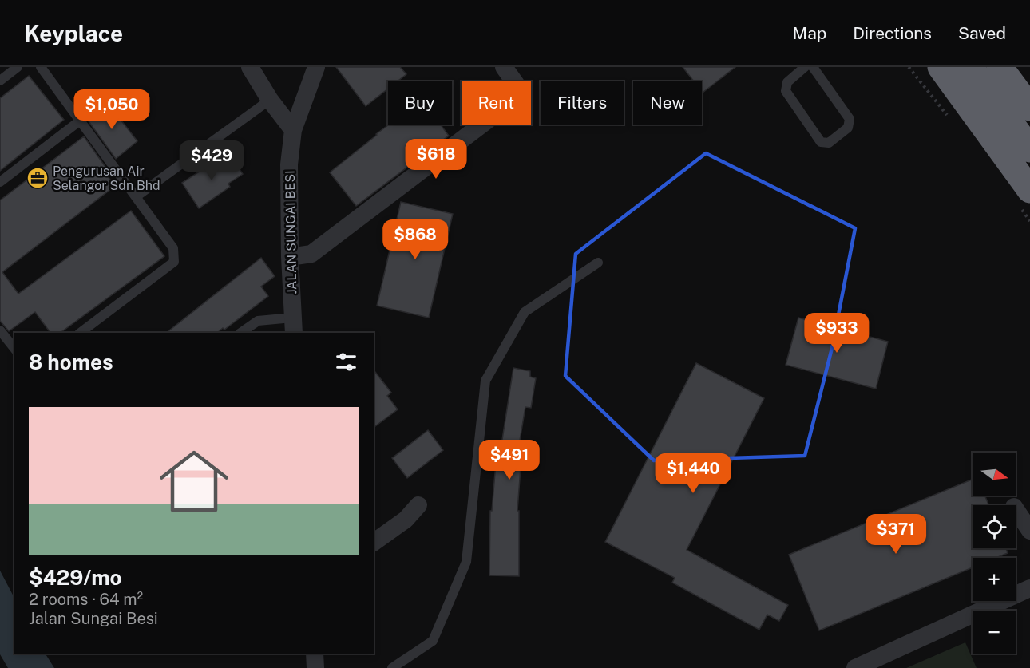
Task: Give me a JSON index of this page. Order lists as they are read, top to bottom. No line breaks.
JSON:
{"streets":{"street":["JALAN SUNGAI BESI"]},"places":{"office":["Pengurusan Air Selangor Sdn Bhd"]},"north":"right","page":{"header":"Keyplace","nav":["Map","Directions","Saved"],"chip":["Buy","Rent","Filters","New"],"price":["$1,050","$618","$429","$868","$933","$491","$1,440","$371"],"heading":"8 homes","list":[{"name":"$429/mo","note":"2 rooms · 64 m² · Jalan Sungai Besi"}],"map_buttons":["+","−"]}}
